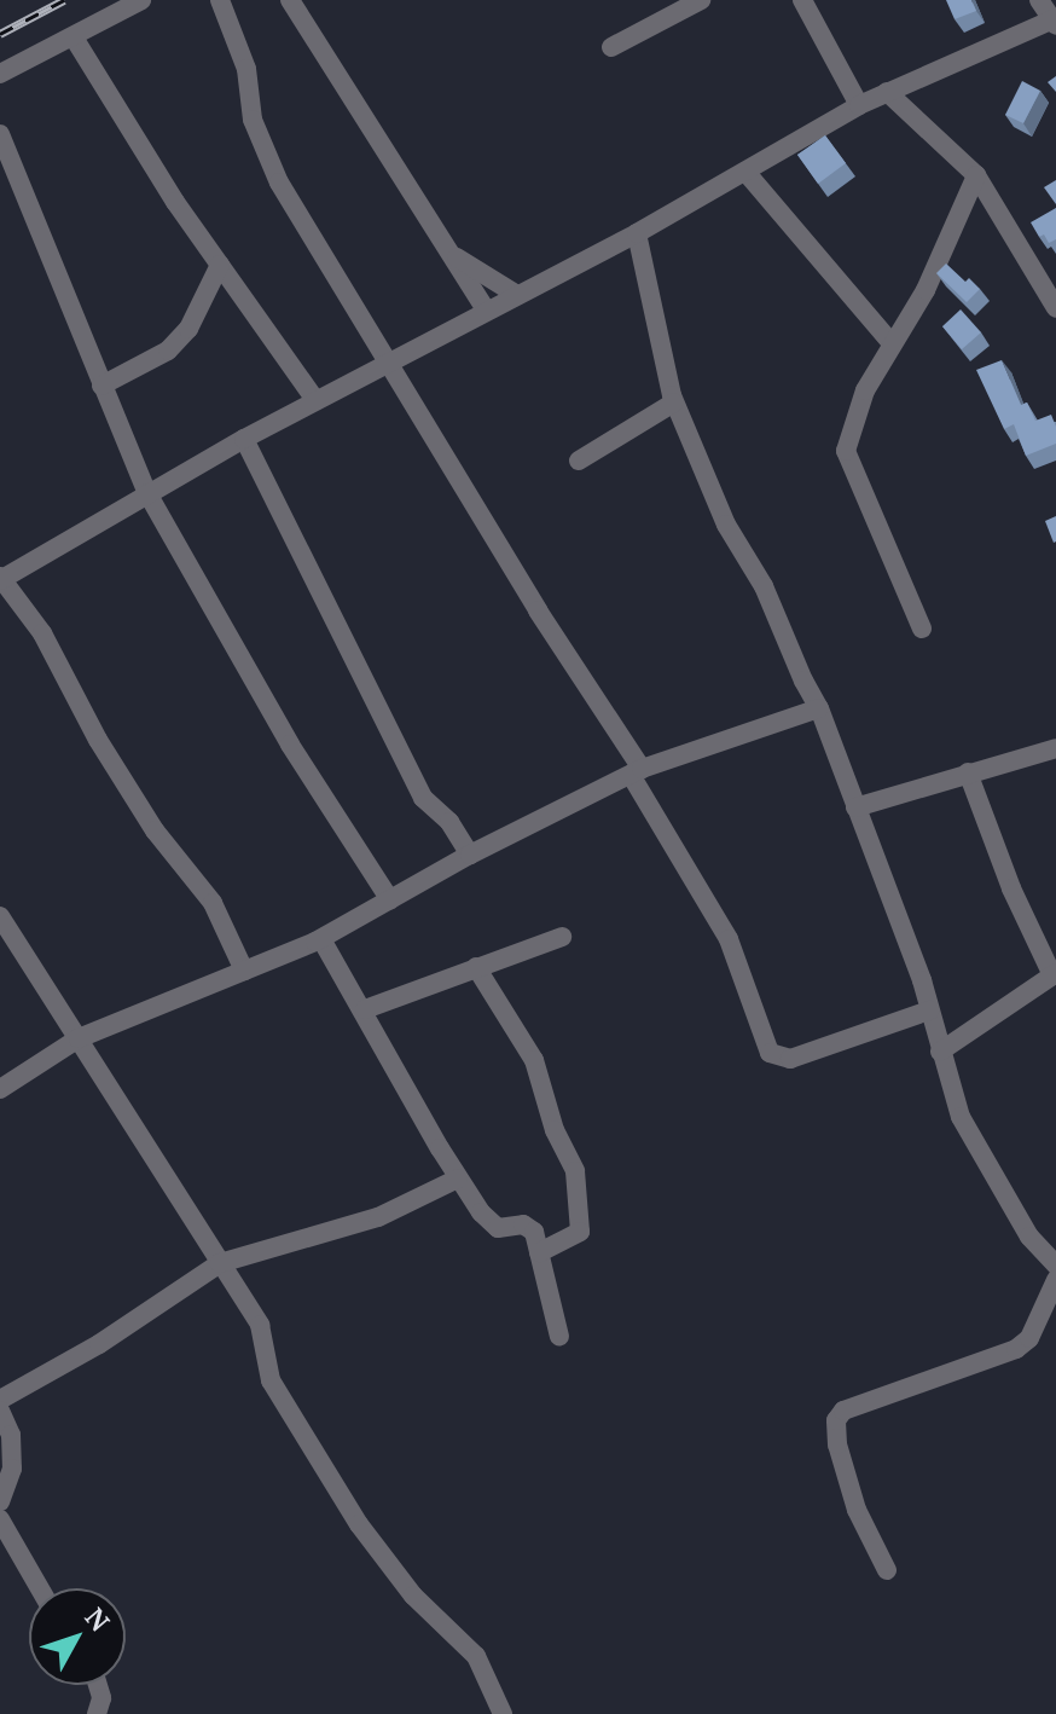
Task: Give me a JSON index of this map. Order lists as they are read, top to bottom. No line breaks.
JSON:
{"north":"top right"}
